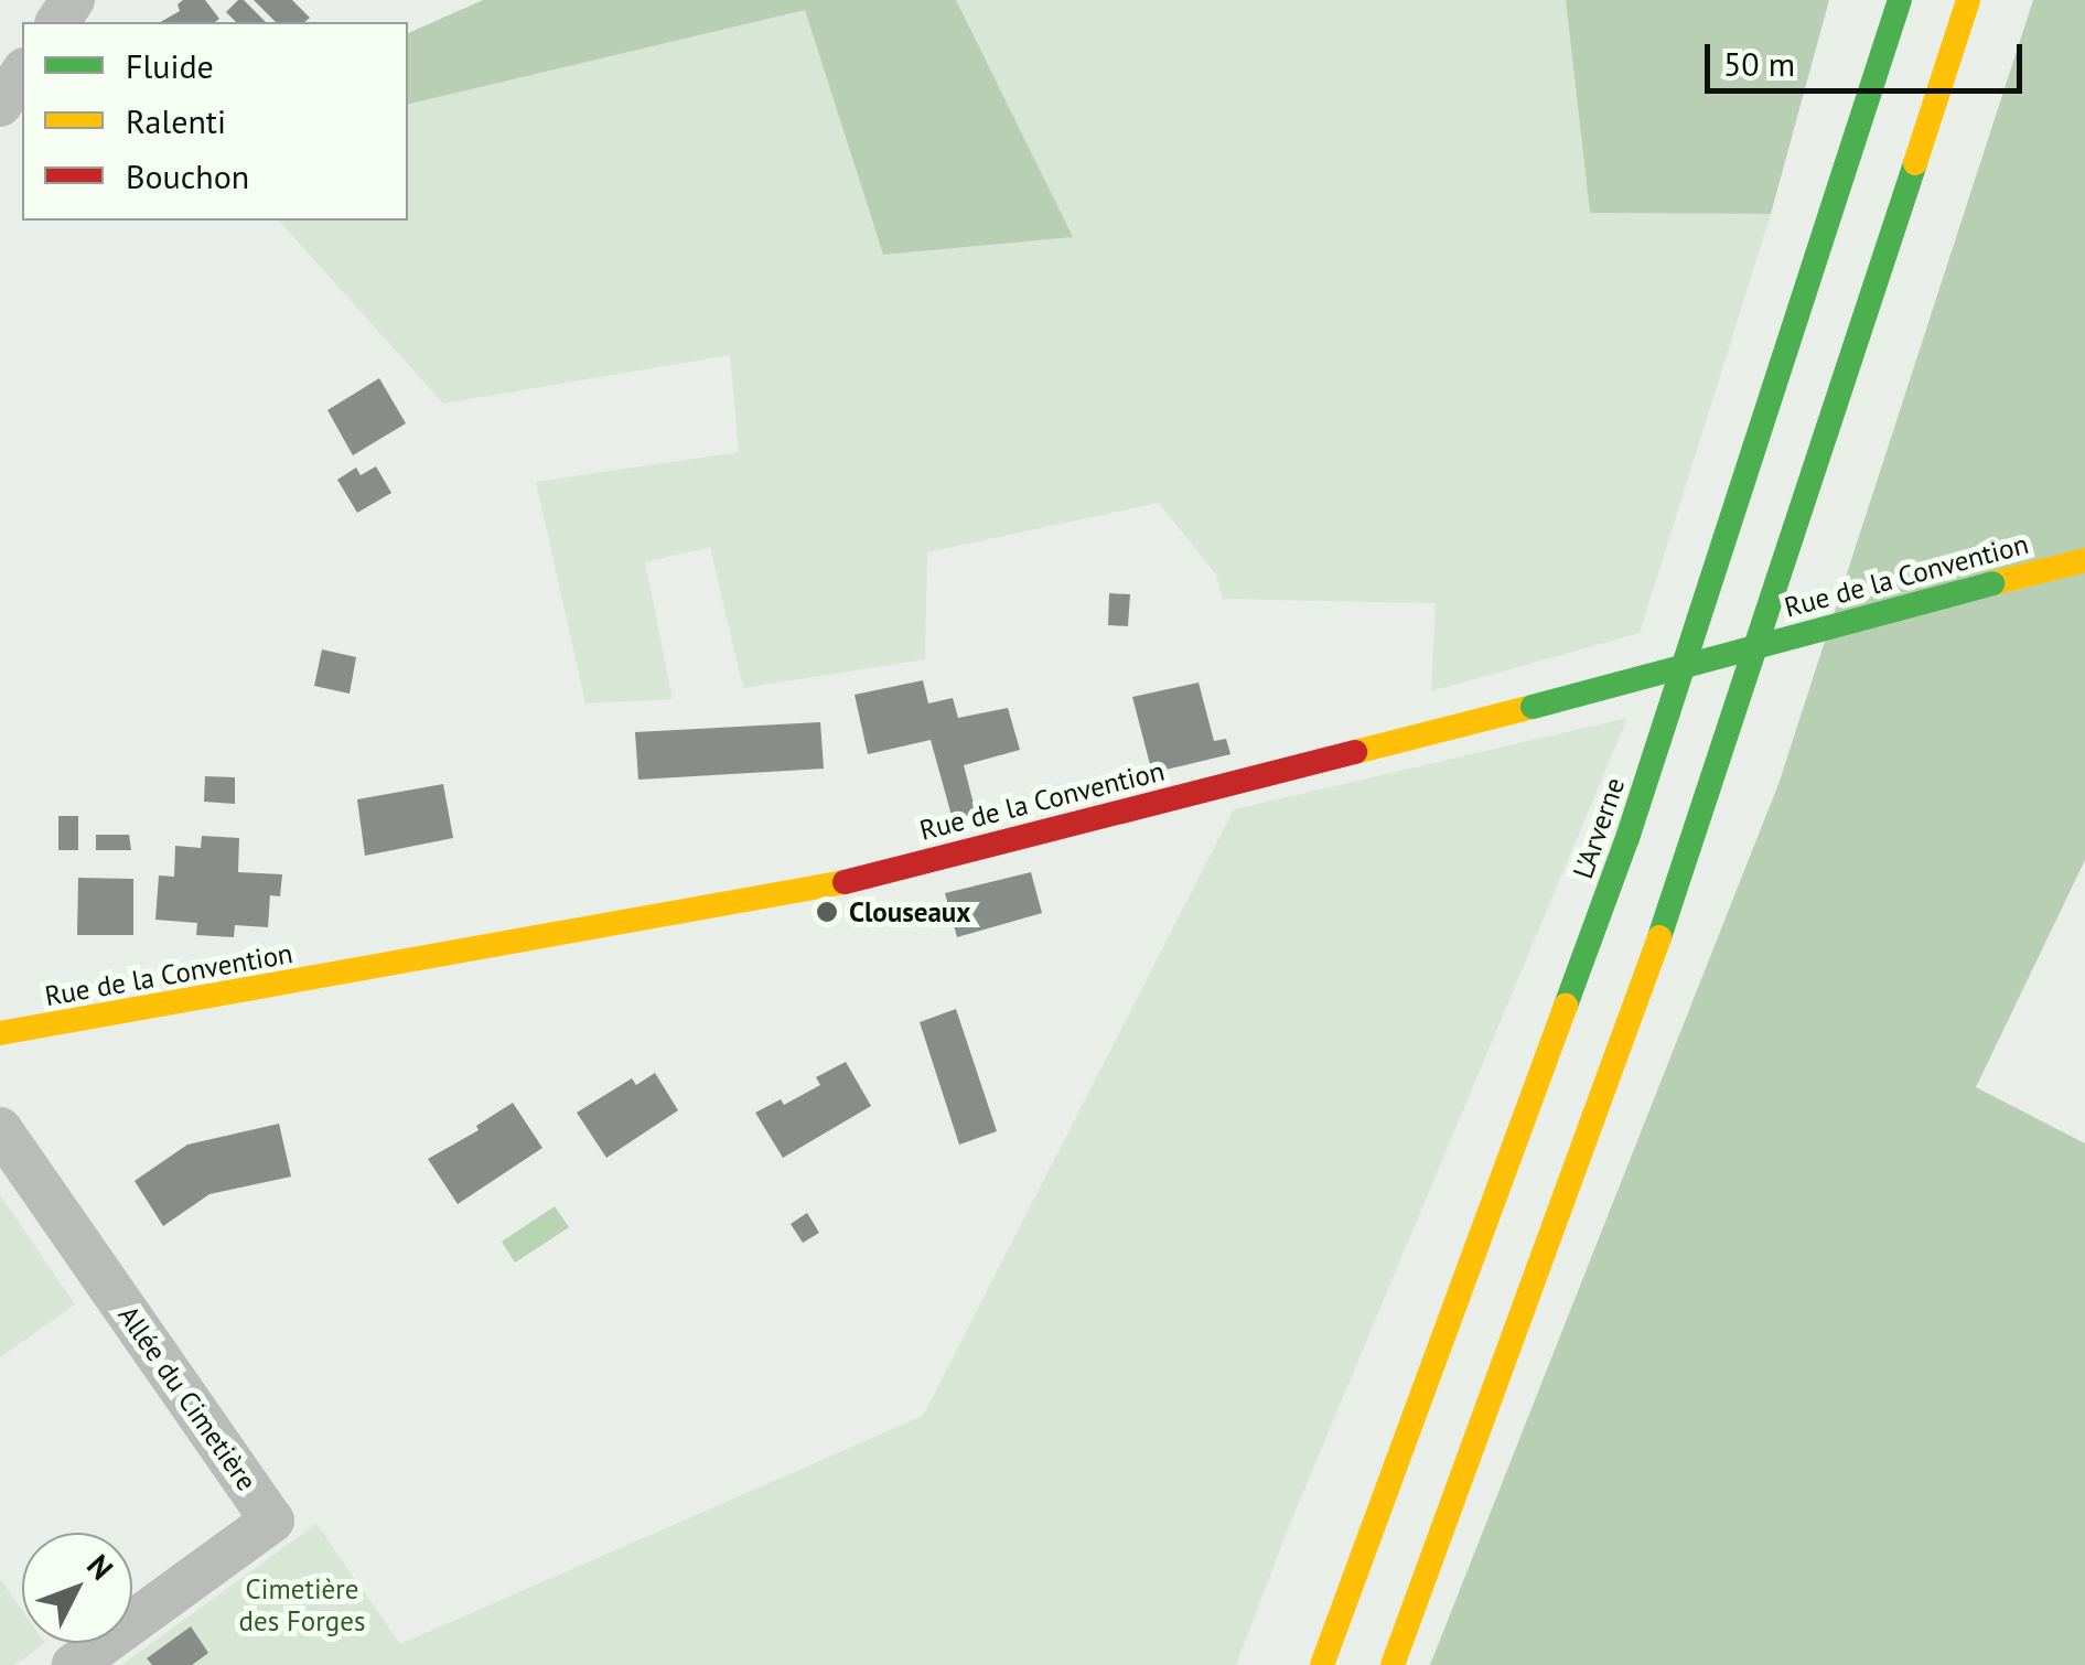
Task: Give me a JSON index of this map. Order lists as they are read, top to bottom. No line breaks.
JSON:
{"streets":{"main road":["Rue de la Convention","L'Arverne"],"street":["Allée du Cimetière"]},"parks":["Cimetière des Forges"],"places":["Clouseaux"],"legend":["Fluide","Ralenti","Bouchon"],"scale_bar":"50 m","north":"top right"}
